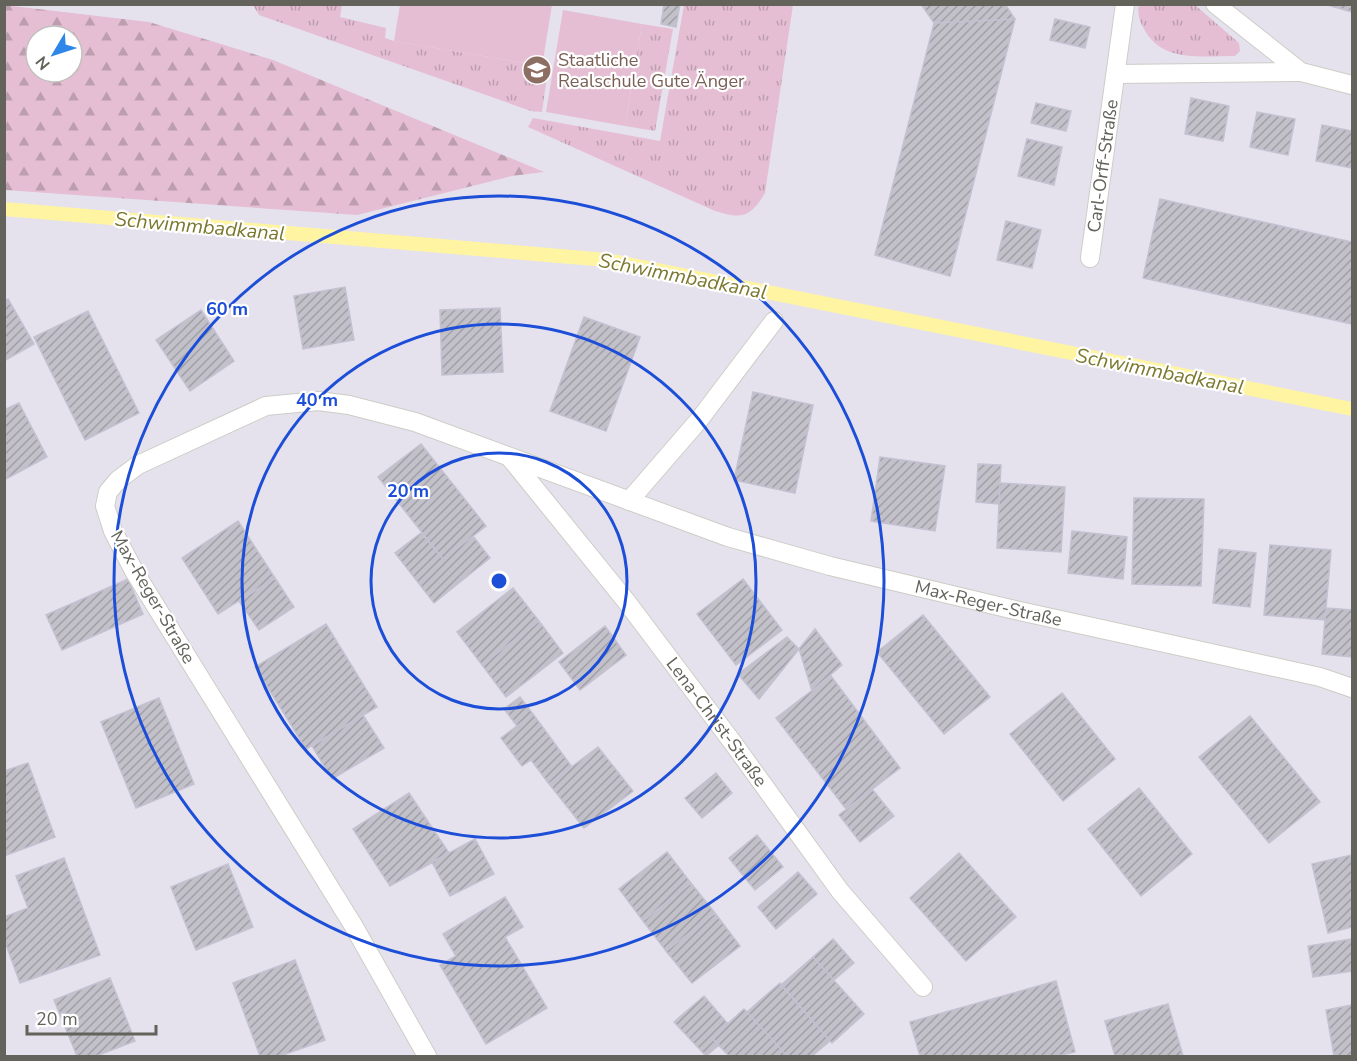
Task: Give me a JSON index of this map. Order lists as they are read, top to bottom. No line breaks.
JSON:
{"streets":{"street":["Carl-Orff-Straße","Max-Reger-Straße","Lena-Christ-Straße"]},"crossings":[["Max-Reger-Straße","Lena-Christ-Straße"]],"water":["Schwimmbadkanal"],"places":{"school or university":["Staatliche Realschule Gute Änger"]},"scale_bar":"20 m","north":"bottom left","rings":["60 m","40 m","20 m"]}
